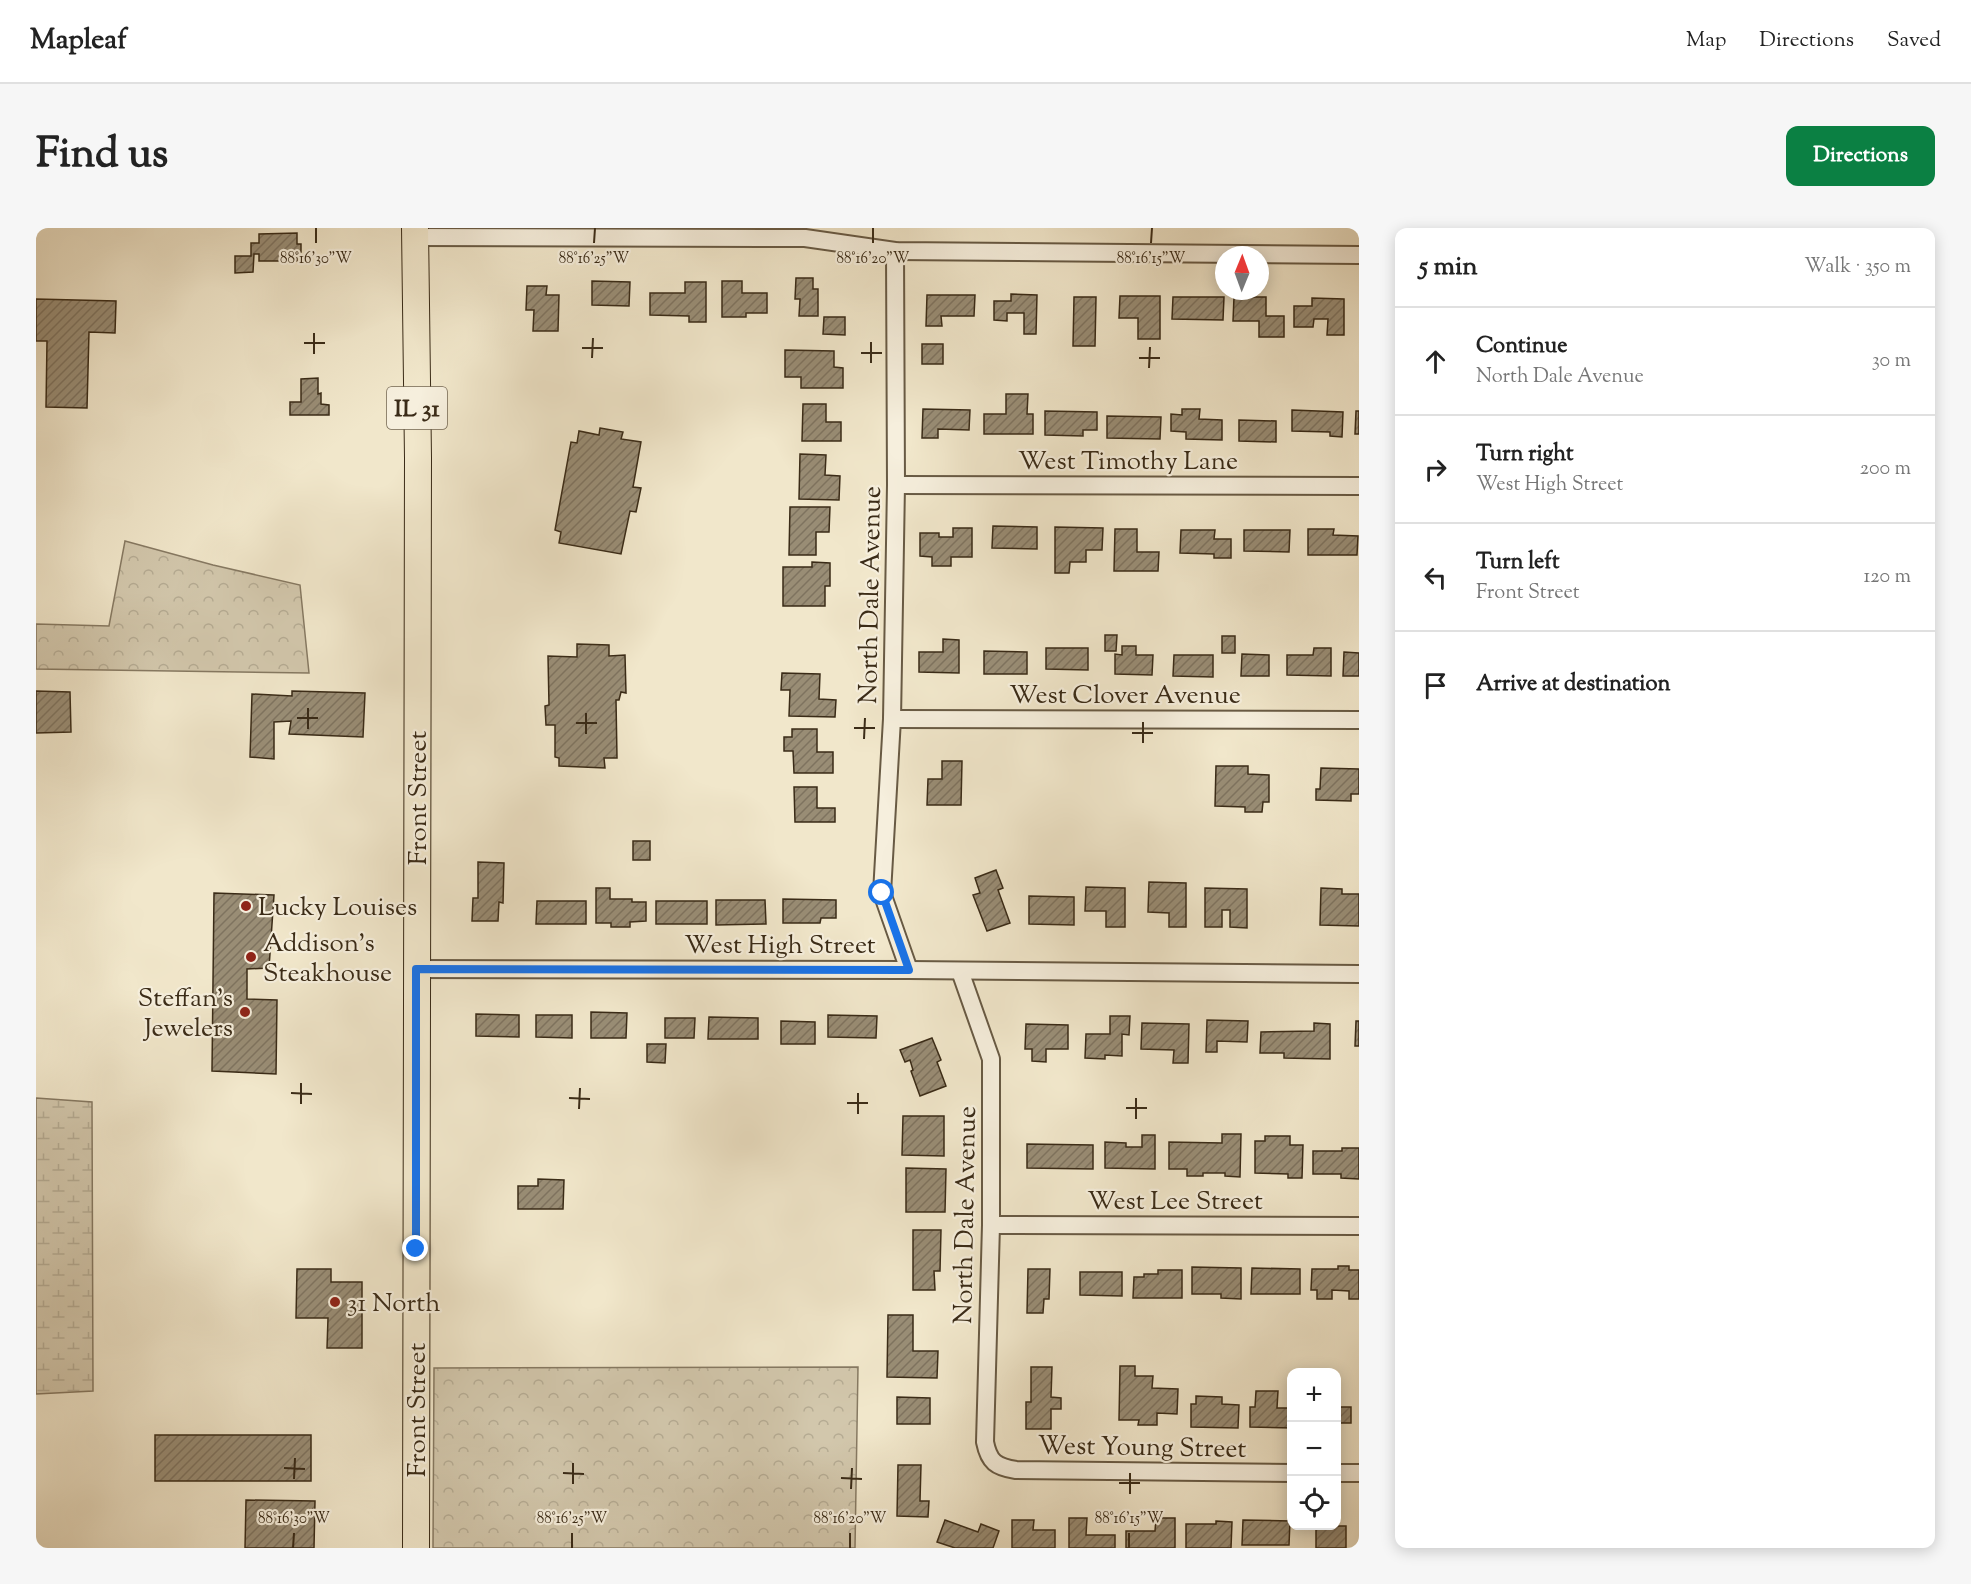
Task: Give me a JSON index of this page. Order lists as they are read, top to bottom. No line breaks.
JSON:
{"streets":{"main road":["IL 31","Front Street"],"street":["West Timothy Lane","North Dale Avenue","West Clover Avenue","West High Street","West Lee Street","West Young Street"]},"crossings":[["West Timothy Lane","North Dale Avenue"],["North Dale Avenue","West Clover Avenue"],["North Dale Avenue","West High Street"],["North Dale Avenue","West Lee Street"],["North Dale Avenue","West Young Street"],["Front Street","West High Street"]],"places":["Lucky Louises","Addison's Steakhouse","Steffan's Jewelers","31 North"],"north":"top","page":{"header":"Mapleaf","nav":["Map","Directions","Saved"],"title":"Find us","buttons":"Directions","heading":["5 min","Walk · 350 m"],"list":[["Continue","North Dale Avenue","30 m"],["Turn right","West High Street","200 m"],["Turn left","Front Street","120 m"],"Arrive at destination"],"map_buttons":["+","−"]},"coordinates":["88°16'30\"W","88°16'25\"W","88°16'20\"W","88°16'15\"W"]}
